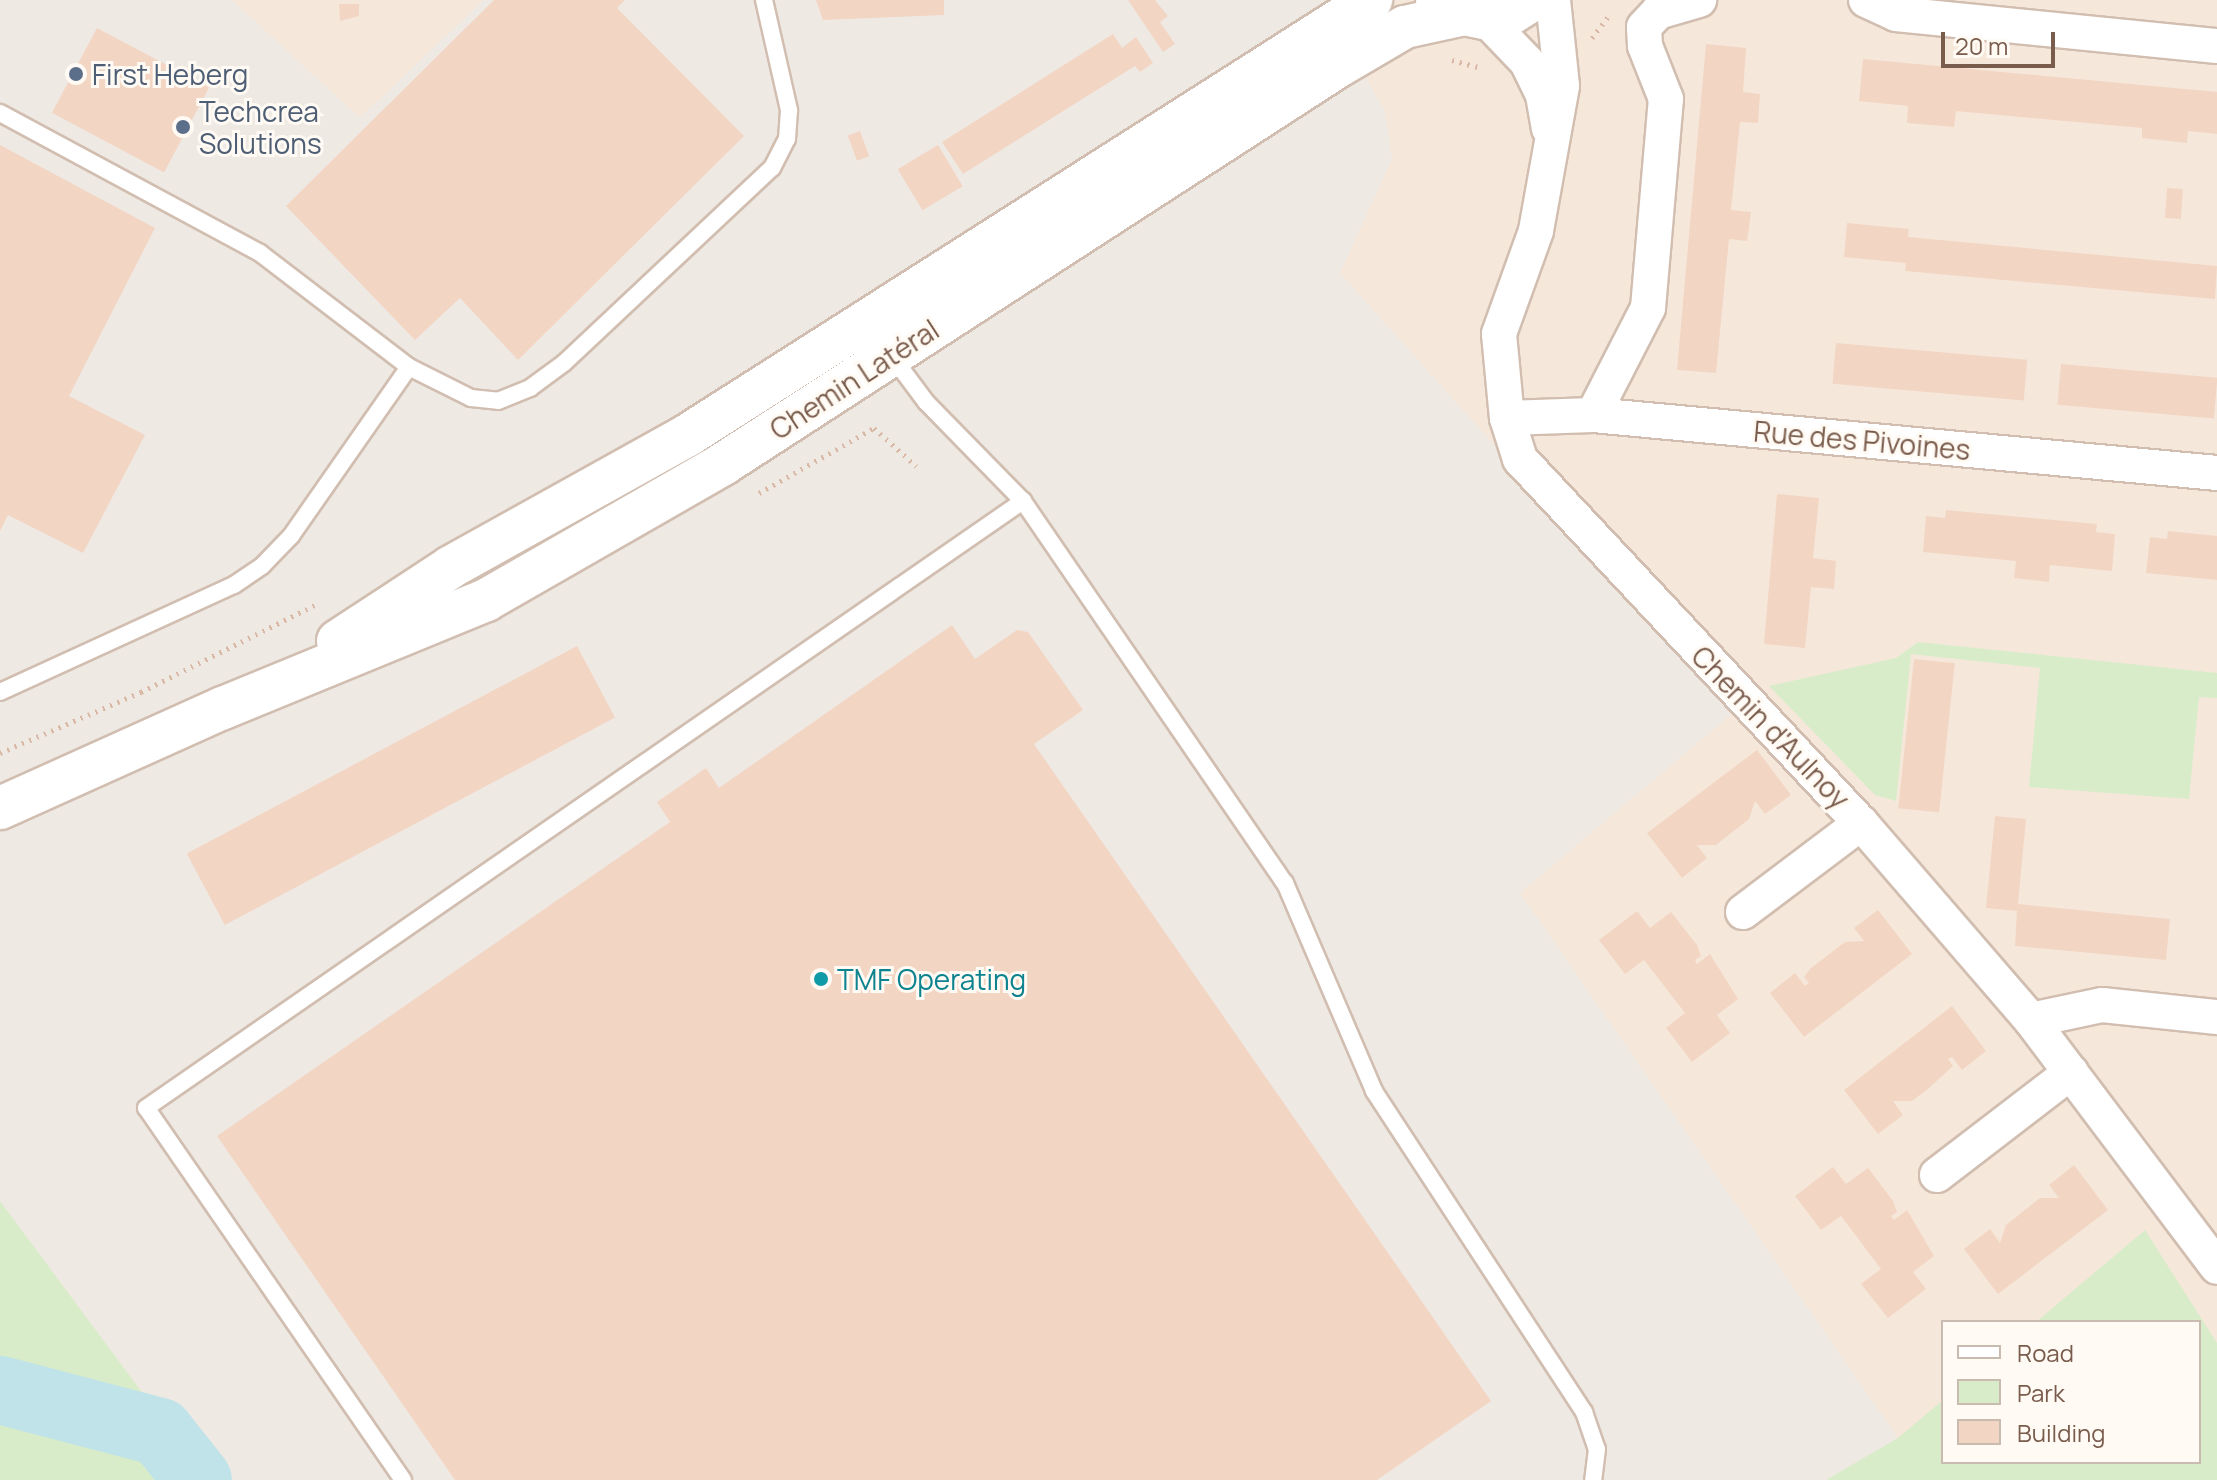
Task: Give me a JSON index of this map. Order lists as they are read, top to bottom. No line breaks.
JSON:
{"streets":{"street":["Chemin Latéral","Rue des Pivoines","Chemin d'Aulnoy"]},"crossings":[["Chemin Latéral","Chemin d'Aulnoy"],["Rue des Pivoines","Chemin d'Aulnoy"]],"places":["First Heberg","Techcrea Solutions","TMF Operating"],"legend":["Road","Park","Building"],"scale_bar":"20 m"}
